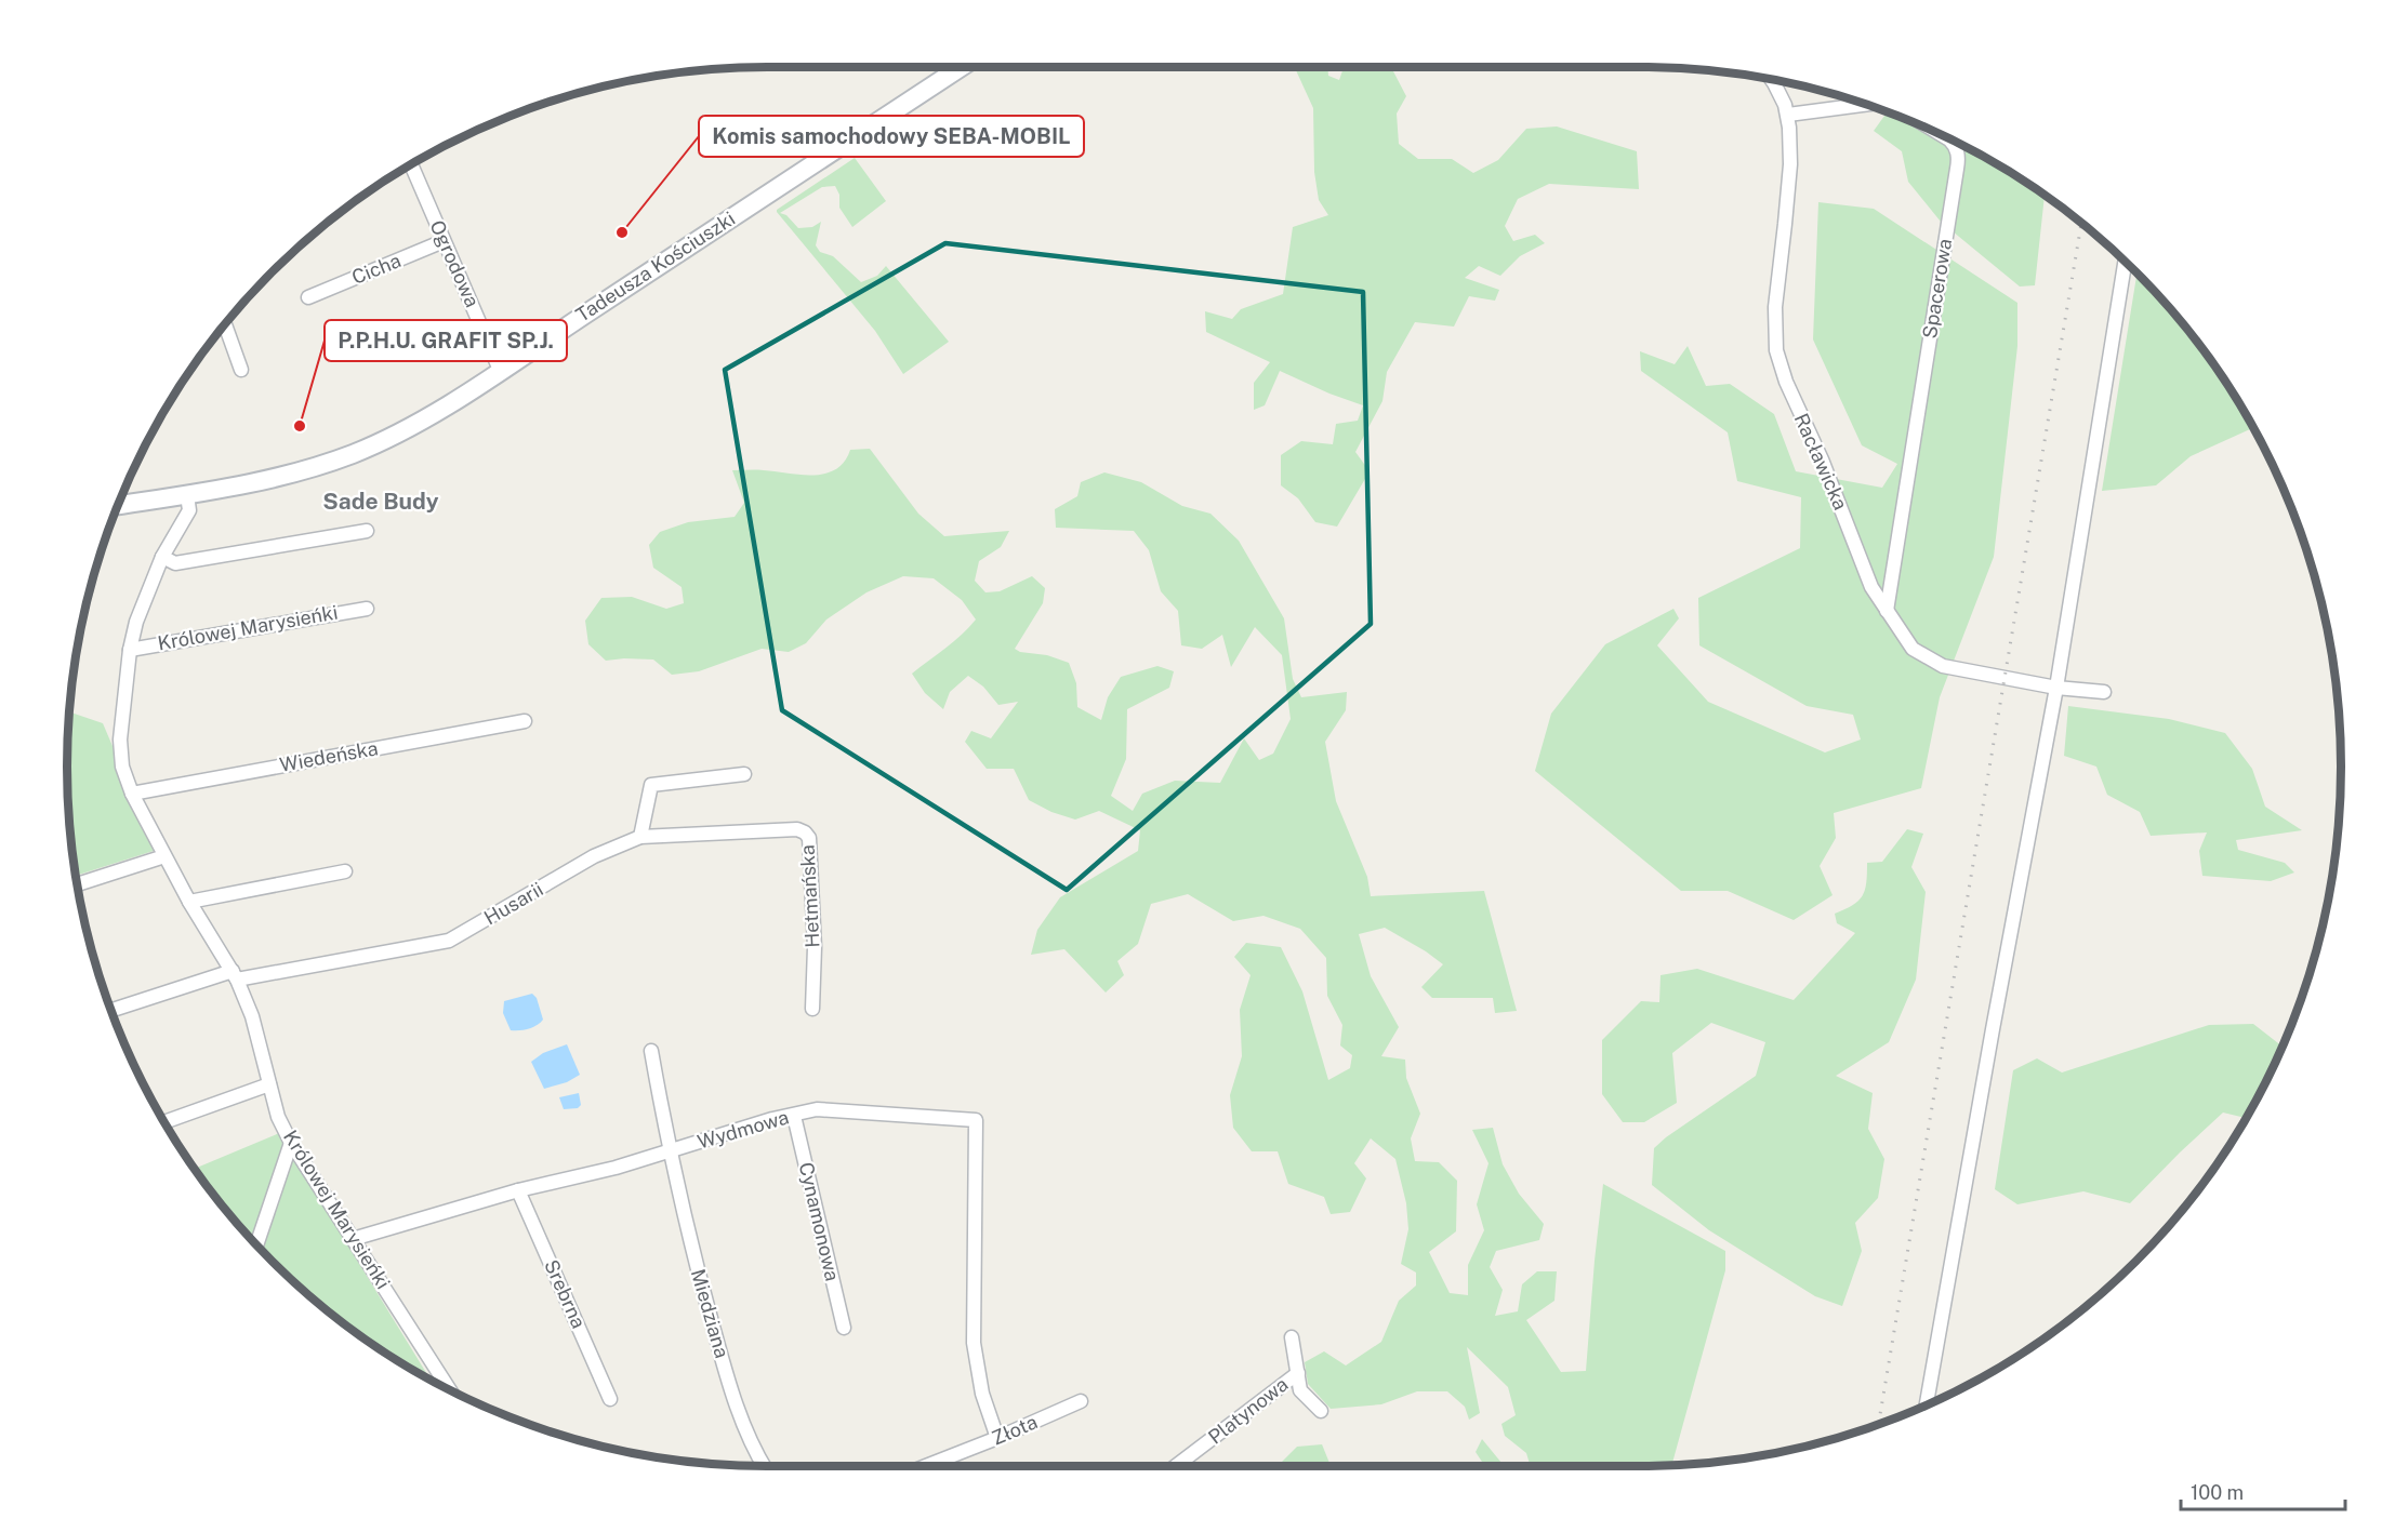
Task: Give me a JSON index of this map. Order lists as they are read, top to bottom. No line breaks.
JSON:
{"streets":{"main road":["Tadeusza Kościuszki"],"street":["Ogrodowa","Cicha","Spacerowa","Racławicka","Królowej Marysieńki","Wiedeńska","Hetmańska","Husarii","Wydmowa","Cynamonowa","Srebrna","Miedziana","Platynowa","Złota"]},"crossings":[["Ogrodowa","Tadeusza Kościuszki"],["Ogrodowa","Cicha"],["Tadeusza Kościuszki","Królowej Marysieńki"],["Spacerowa","Racławicka"],["Królowej Marysieńki","Wiedeńska"],["Królowej Marysieńki","Husarii"],["Królowej Marysieńki","Wydmowa"],["Hetmańska","Husarii"],["Wydmowa","Cynamonowa"],["Wydmowa","Srebrna"],["Wydmowa","Miedziana"],["Wydmowa","Złota"]],"districts":["Sade Budy"],"places":["Komis samochodowy SEBA-MOBIL","P.P.H.U. GRAFIT SP.J."],"scale_bar":"100 m"}
